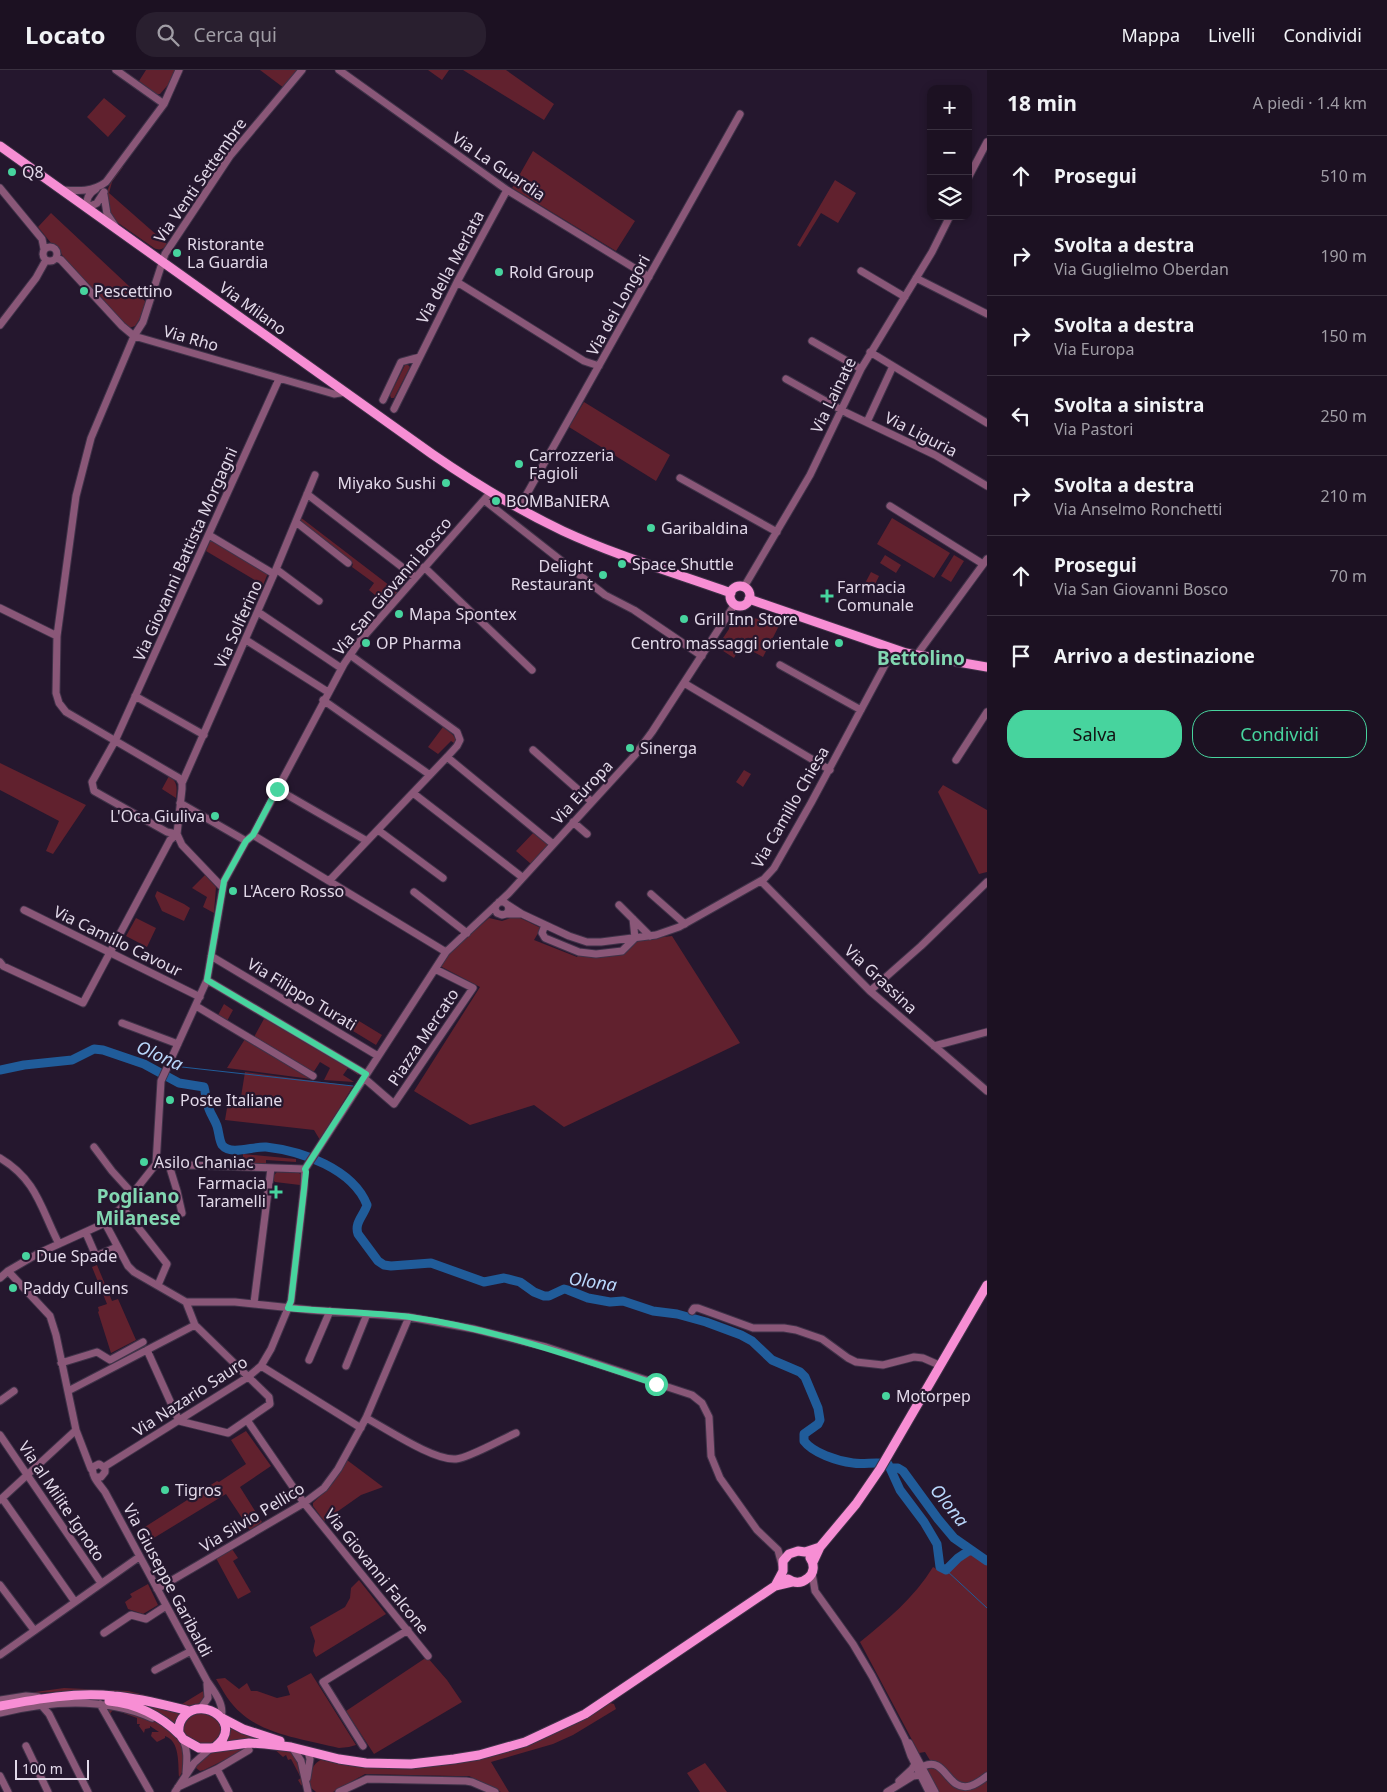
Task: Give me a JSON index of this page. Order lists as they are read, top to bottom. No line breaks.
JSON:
{"streets":{"main road":["Via Milano"],"street":["Via La Guardia","Via Venti Settembre","Via della Merlata","Via dei Longori","Via Rho","Via Lainate","Via Liguria","Via Giovanni Battista Morgagni","Via San Giovanni Bosco","Via Solferino","Via Europa","Via Camillo Chiesa","Via Camillo Cavour","Via Grassina","Via Filippo Turati","Piazza Mercato","Via Nazario Sauro","Via al Milite Ignoto","Via Silvio Pellico","Via Giovanni Falcone","Via Giuseppe Garibaldi"]},"crossings":[["Via La Guardia","Via della Merlata"],["Via La Guardia","Via dei Longori"],["Via Venti Settembre","Via Milano"],["Via Venti Settembre","Via Rho"],["Via Venti Settembre","Via Giovanni Battista Morgagni"],["Via dei Longori","Via Milano"],["Via Milano","Via Rho"],["Via Milano","Via Lainate"],["Via Milano","Via San Giovanni Bosco"],["Via Milano","Via Europa"],["Via Rho","Via Giovanni Battista Morgagni"],["Via Lainate","Via Liguria"],["Via Lainate","Via Europa"],["Via Giovanni Battista Morgagni","Via Solferino"],["Via Europa","Via Camillo Chiesa"],["Via Europa","Via Filippo Turati"],["Via Europa","Piazza Mercato"],["Via Europa","Via Nazario Sauro"],["Via Camillo Chiesa","Via Grassina"],["Via Nazario Sauro","Via Giuseppe Garibaldi"],["Via Silvio Pellico","Via Giovanni Falcone"],["Via Silvio Pellico","Via Giuseppe Garibaldi"]],"districts":["Bettolino","Pogliano Milanese"],"water":["Olona"],"places":{"other":["Q8","Ristorante La Guardia","Rold Group","Pescettino","Carrozzeria Fagioli","Miyako Sushi","BOMBaNIERA","Garibaldina","Space Shuttle","Delight Restaurant","Mapa Spontex","Grill Inn Store","OP Pharma","Centro massaggi orientale","Sinerga","L'Oca Giuliva","L'Acero Rosso","Poste Italiane","Asilo Chaniac","Due Spade","Paddy Cullens","Motorpep","Tigros"],"health":["Farmacia Comunale","Farmacia Taramelli"]},"scale_bar":"100 m","page":{"header":"Locato","search":"Cerca qui","nav":["Mappa","Livelli","Condividi"],"heading":["18 min","A piedi · 1.4 km"],"map_buttons":["+","−"],"list":[["Prosegui","510 m"],["Svolta a destra","Via Guglielmo Oberdan","190 m"],["Svolta a destra","Via Europa","150 m"],["Svolta a sinistra","Via Pastori","250 m"],["Svolta a destra","Via Anselmo Ronchetti","210 m"],["Prosegui","Via San Giovanni Bosco","70 m"],"Arrivo a destinazione"],"buttons":["Salva","Condividi"],"scale":"100 m"}}
